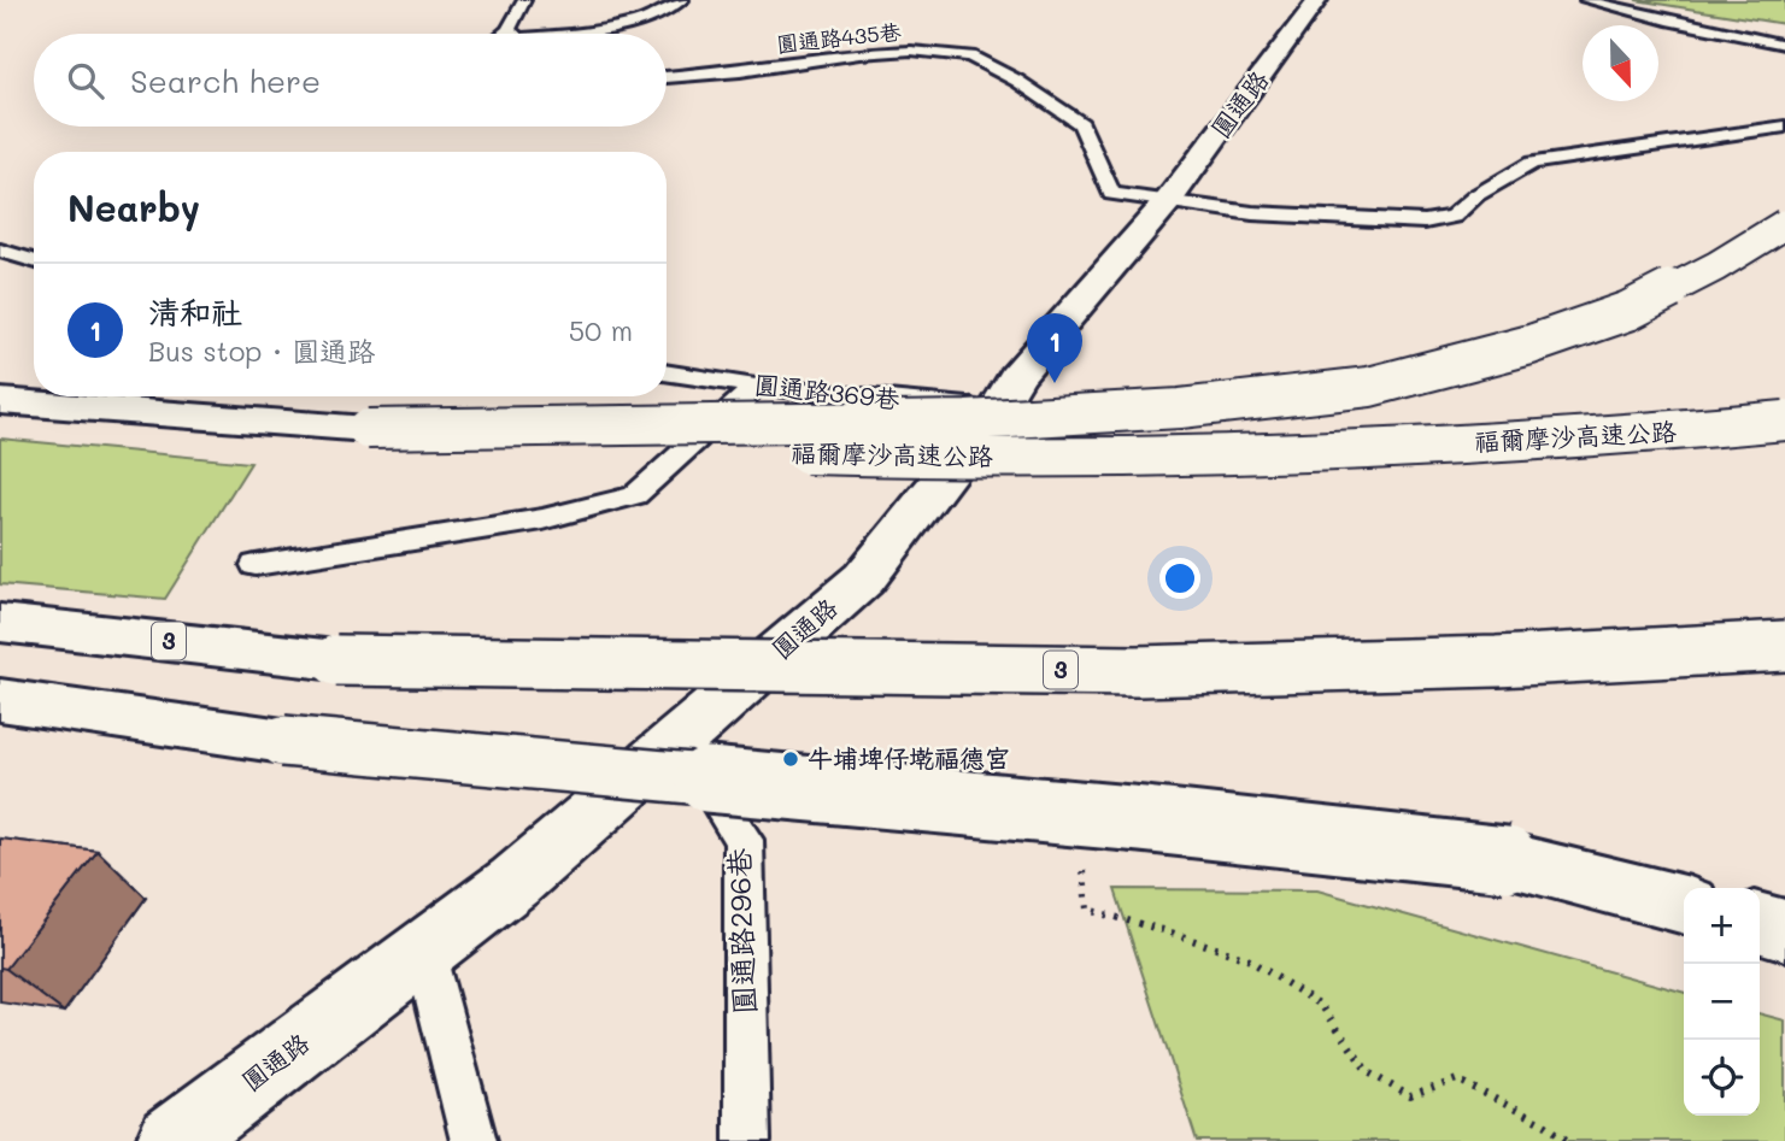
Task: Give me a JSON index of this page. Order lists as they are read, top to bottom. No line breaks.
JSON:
{"streets":{"main road":["圓通路","福爾摩沙高速公路","3"],"lane":["圓通路435巷","圓通路369巷","圓通路296巷"]},"crossings":[["圓通路435巷","圓通路"],["圓通路","圓通路369巷"],["圓通路","圓通路296巷"]],"places":["牛埔埤仔墘福德宮"],"north":"bottom","page":{"search":"Search here","heading":"Nearby","list":[{"mark":"1","name":"清和社","note":"Bus stop · 圓通路","value":"50 m"}],"pins":"1","map_buttons":["+","−"]}}
